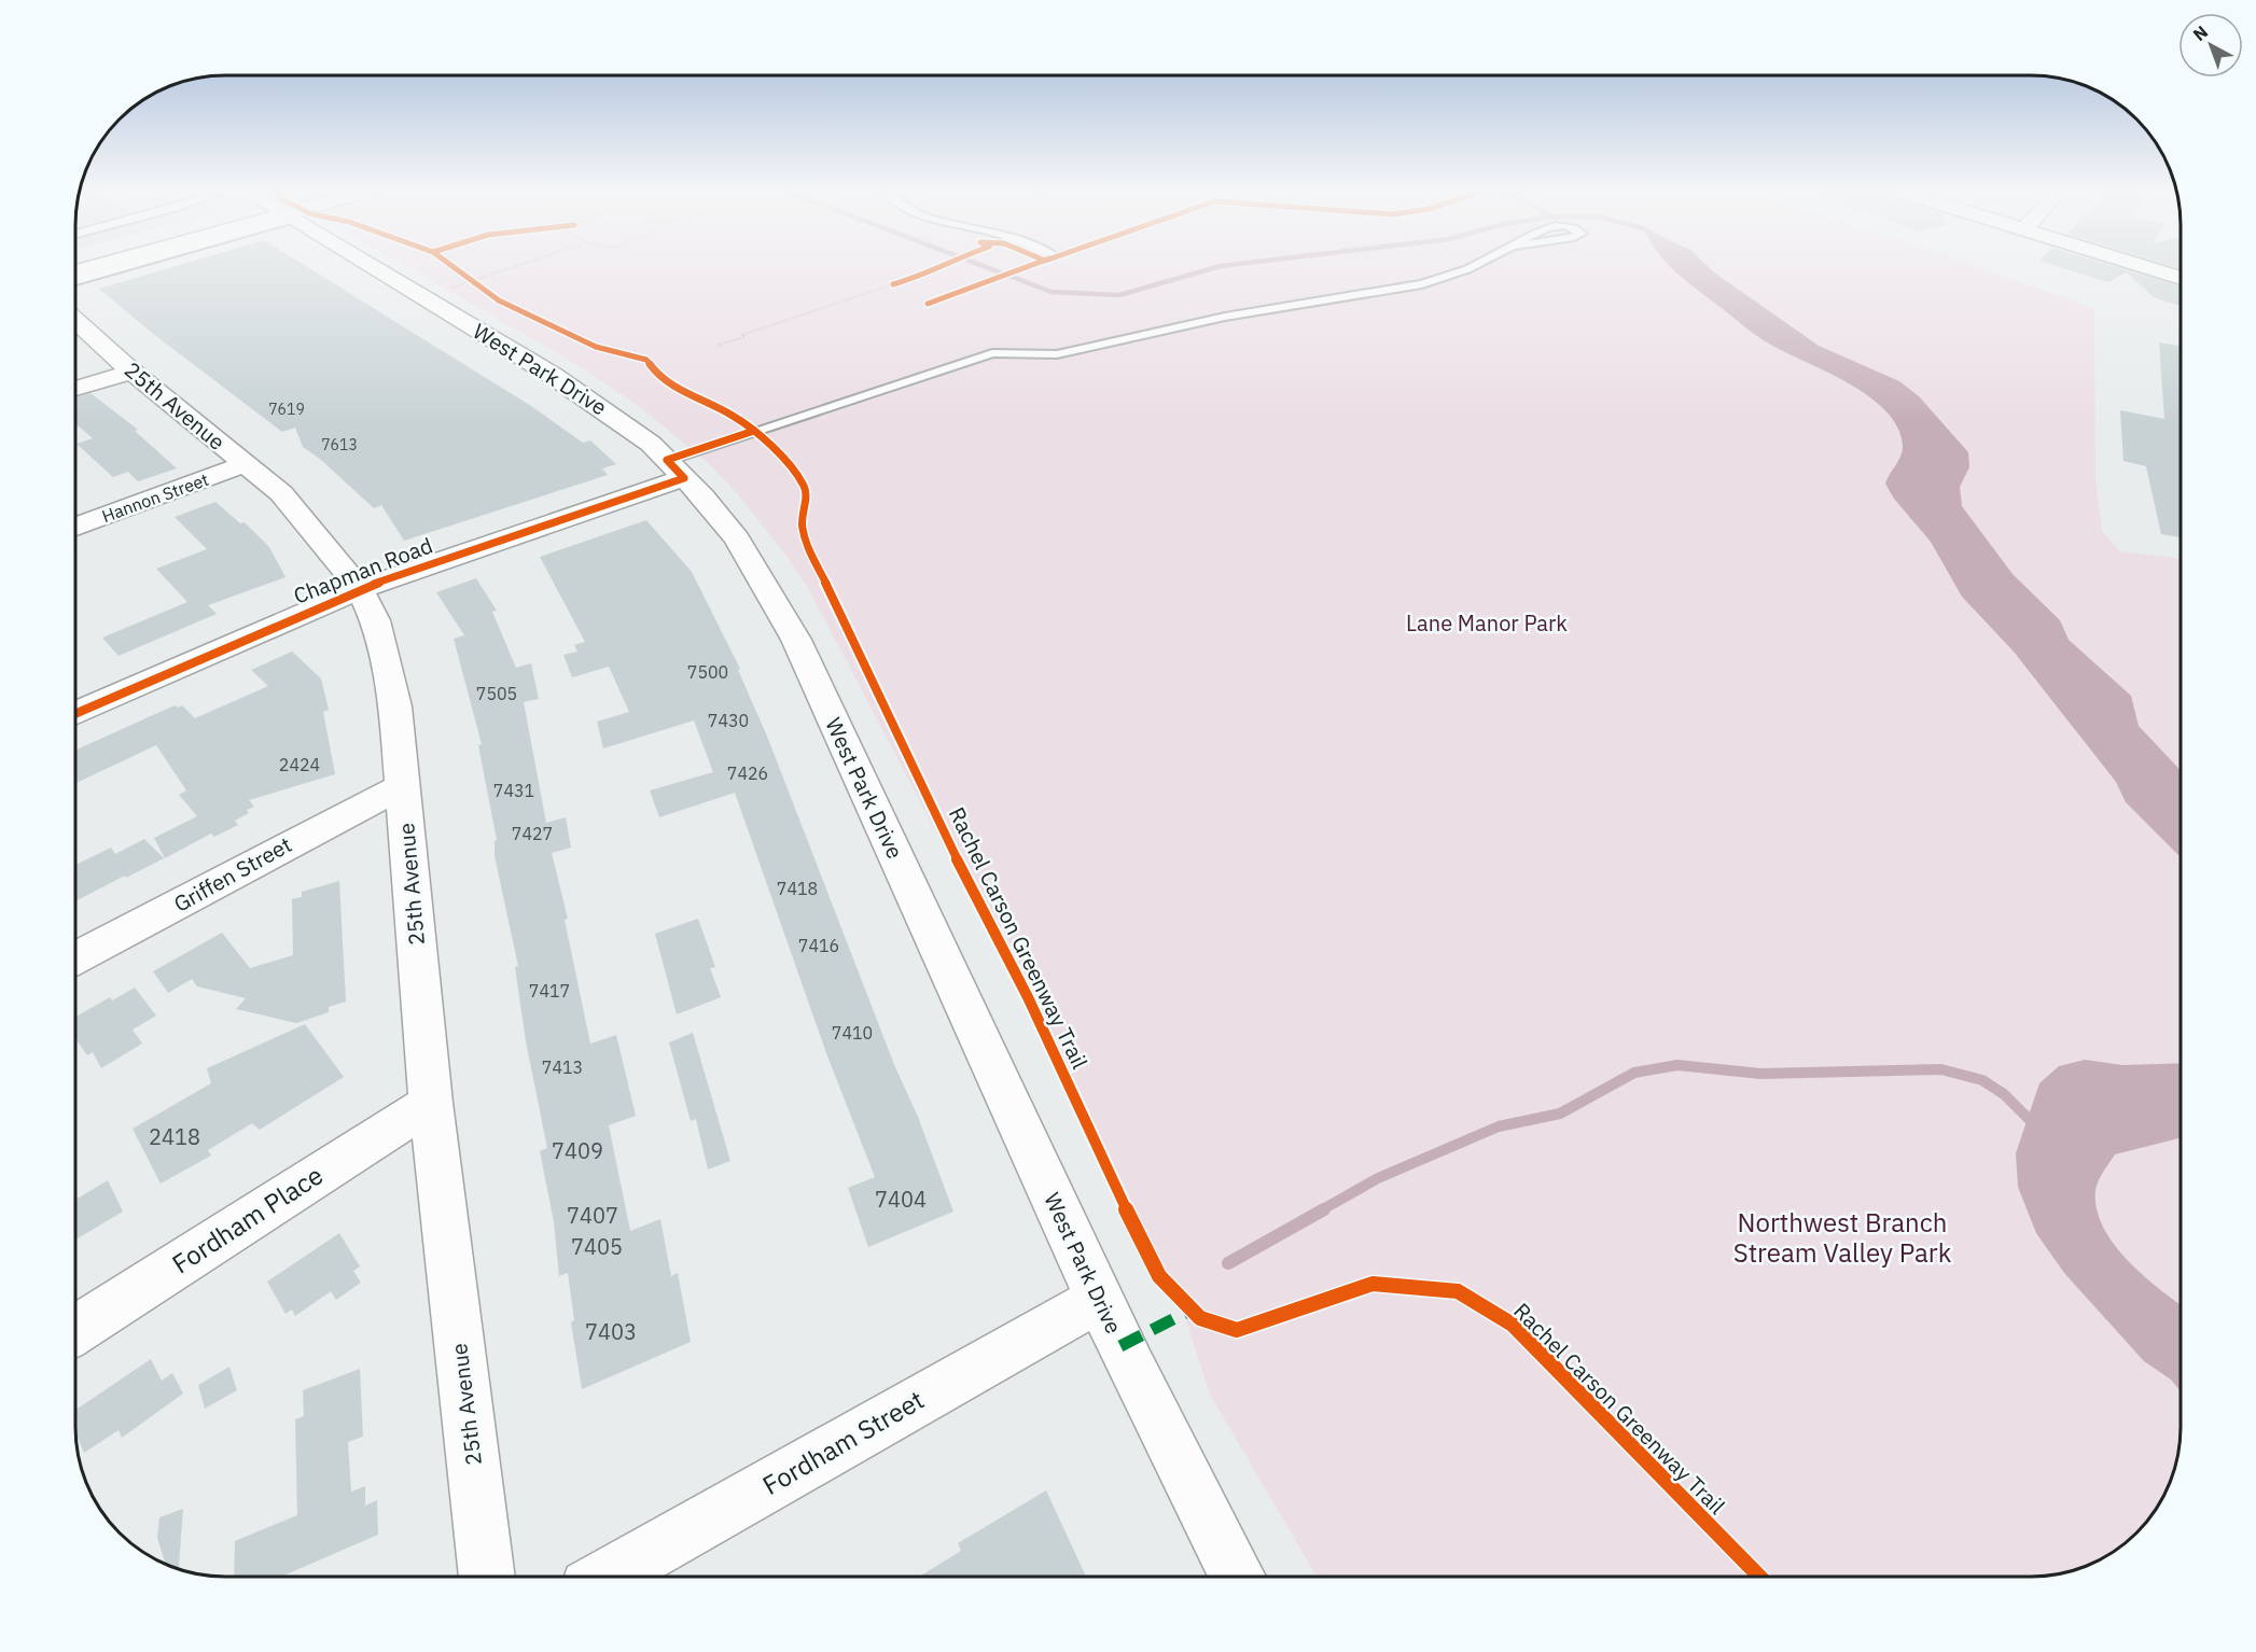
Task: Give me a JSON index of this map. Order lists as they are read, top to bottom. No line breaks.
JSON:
{"streets":{"street":["West Park Drive","25th Avenue","Hannon Street","Chapman Road","Griffen Street","Fordham Place","Fordham Street"],"cycle path":["Rachel Carson Greenway Trail"]},"crossings":[["West Park Drive","Chapman Road"],["West Park Drive","Fordham Street"],["25th Avenue","Hannon Street"],["25th Avenue","Chapman Road"],["25th Avenue","Griffen Street"],["25th Avenue","Fordham Place"]],"parks":["Lane Manor Park","Northwest Branch Stream Valley Park"],"house_numbers":["7619","7613","7500","7505","7430","2424","7426","7431","7427","7418","7416","7417","7410","7413","2418","7409","7404","7407","7405","7403"],"north":"top left"}
